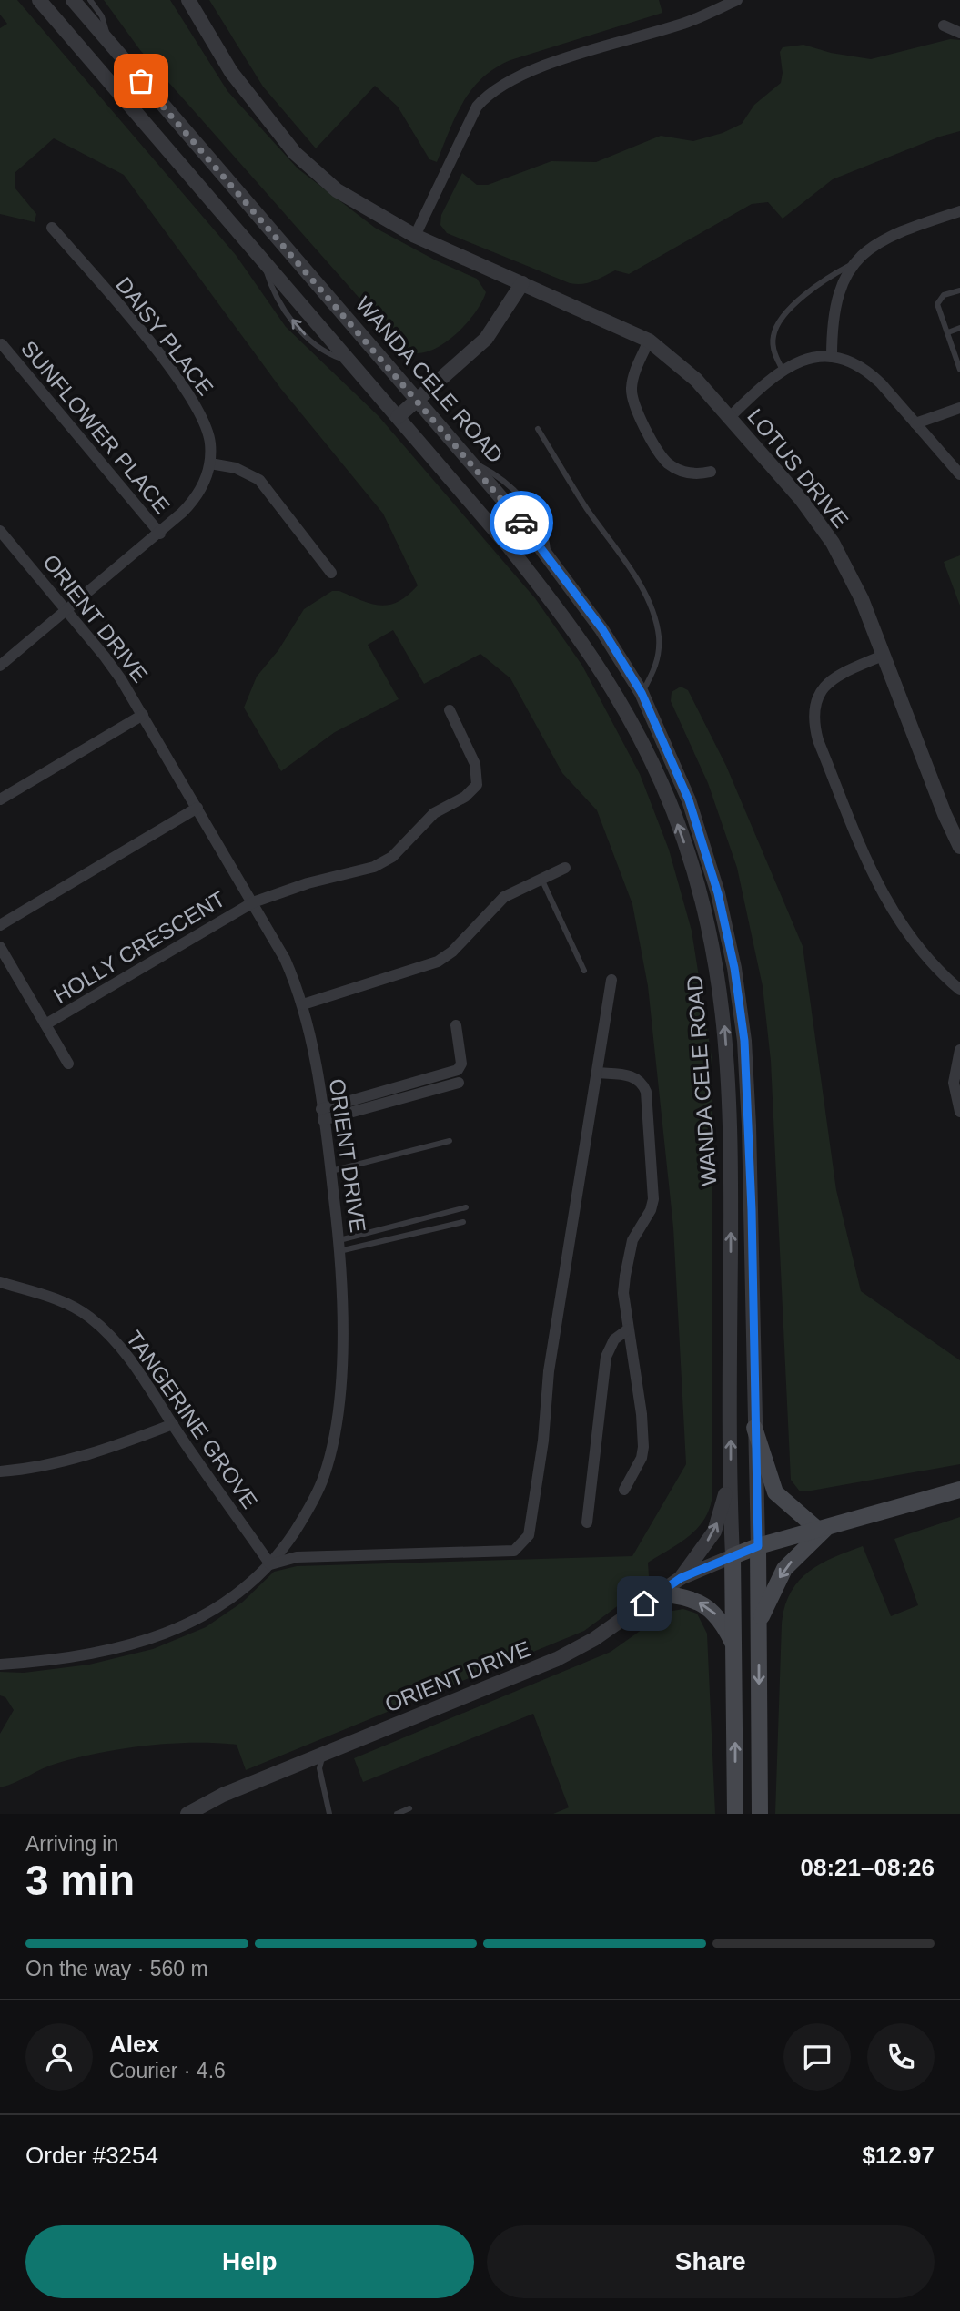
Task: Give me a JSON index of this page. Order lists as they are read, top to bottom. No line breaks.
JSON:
{"streets":{"main road":["WANDA CELE ROAD"],"street":["DAISY PLACE","SUNFLOWER PLACE","LOTUS DRIVE","ORIENT DRIVE","HOLLY CRESCENT","TANGERINE GROVE"]},"crossings":[["DAISY PLACE","SUNFLOWER PLACE"],["DAISY PLACE","ORIENT DRIVE"],["WANDA CELE ROAD","ORIENT DRIVE"],["ORIENT DRIVE","HOLLY CRESCENT"],["ORIENT DRIVE","TANGERINE GROVE"]],"page":{"heading":["3 min","Arriving in","08:21–08:26"],"panel":["Alex","Courier · 4.6","Order #3254","$12.97"],"bar":"On the way · 560 m","buttons":["Help","Share"]}}
